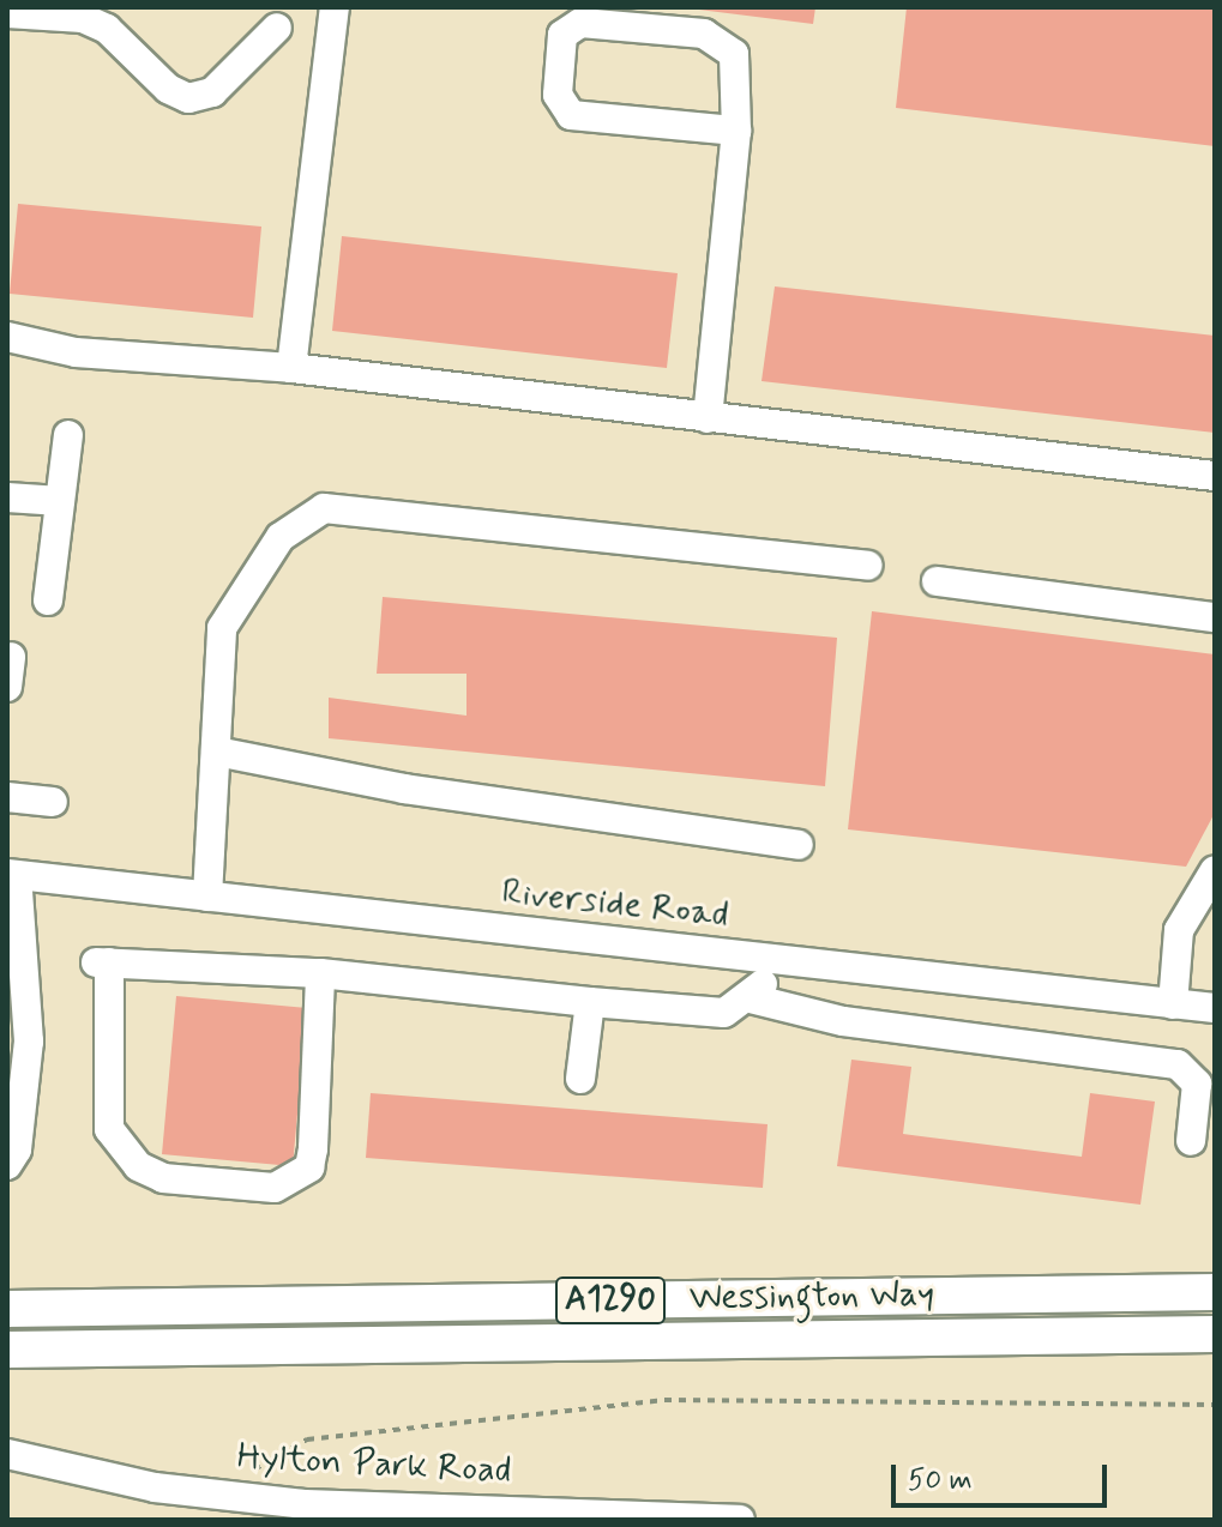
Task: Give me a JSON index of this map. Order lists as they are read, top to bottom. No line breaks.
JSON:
{"streets":{"main road":["Wessington Way","A1290"],"street":["Riverside Road","Hylton Park Road"]},"scale_bar":"50 m"}
